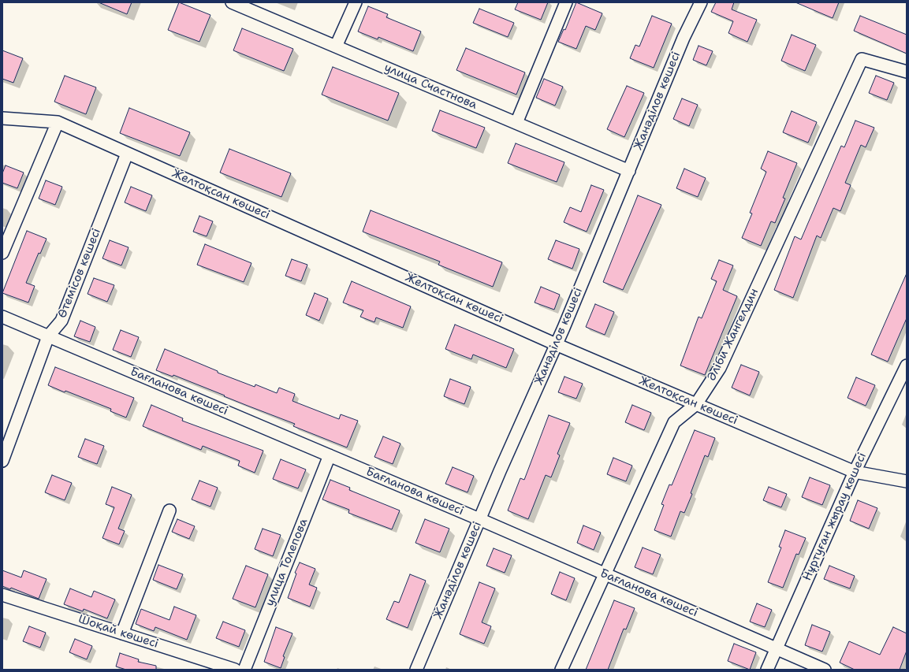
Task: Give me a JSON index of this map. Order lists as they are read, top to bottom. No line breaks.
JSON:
{"streets":{"street":["улица Счастнова","Жанәділов көшесі","Желтоқсан көшесі","Өтемісов көшесі","Әліби Жангелдин","Бағланова көшесі","Нұртуған жырау көшесі","улица Толепова","Шоқай көшесі"]},"crossings":[["улица Счастнова","Жанәділов көшесі"],["Жанәділов көшесі","Желтоқсан көшесі"],["Жанәділов көшесі","Бағланова көшесі"],["Желтоқсан көшесі","Өтемісов көшесі"],["Желтоқсан көшесі","Әліби Жангелдин"],["Желтоқсан көшесі","Нұртуған жырау көшесі"],["Өтемісов көшесі","Бағланова көшесі"],["Әліби Жангелдин","Бағланова көшесі"],["Бағланова көшесі","Нұртуған жырау көшесі"],["Бағланова көшесі","улица Толепова"]]}
